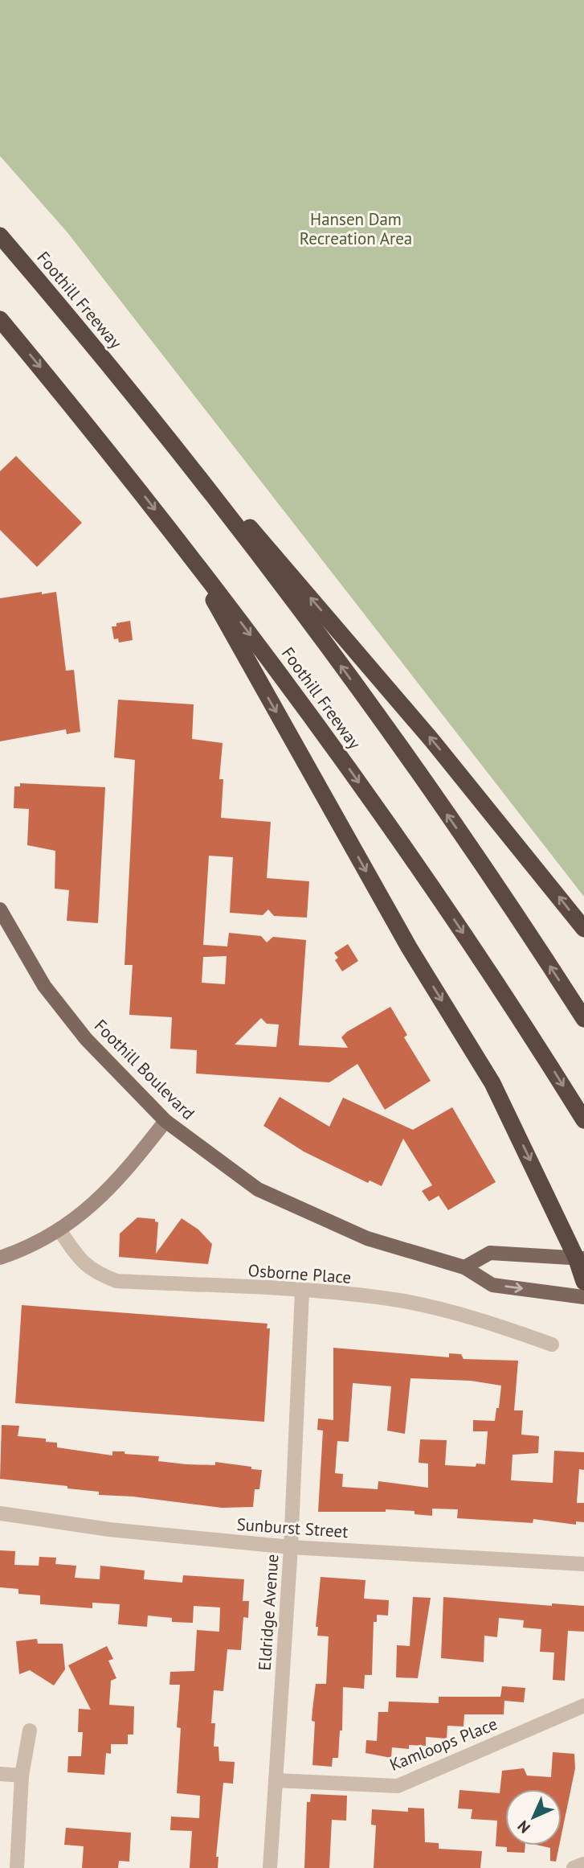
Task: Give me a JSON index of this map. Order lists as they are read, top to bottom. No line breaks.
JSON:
{"streets":{"highway":["Foothill Freeway"],"main road":["Foothill Boulevard"],"street":["Osborne Place","Sunburst Street","Eldridge Avenue","Kamloops Place"]},"crossings":[["Osborne Place","Eldridge Avenue"],["Sunburst Street","Eldridge Avenue"],["Eldridge Avenue","Kamloops Place"]],"parks":["Hansen Dam Recreation Area"],"north":"bottom left"}
